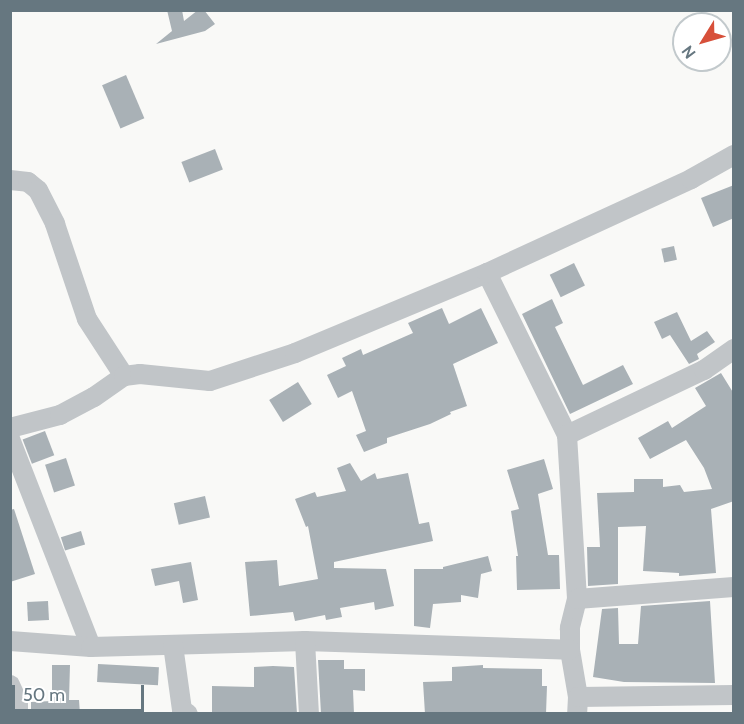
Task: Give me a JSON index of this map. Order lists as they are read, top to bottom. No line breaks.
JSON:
{"scale_bar":"50 m","north":"bottom left"}
